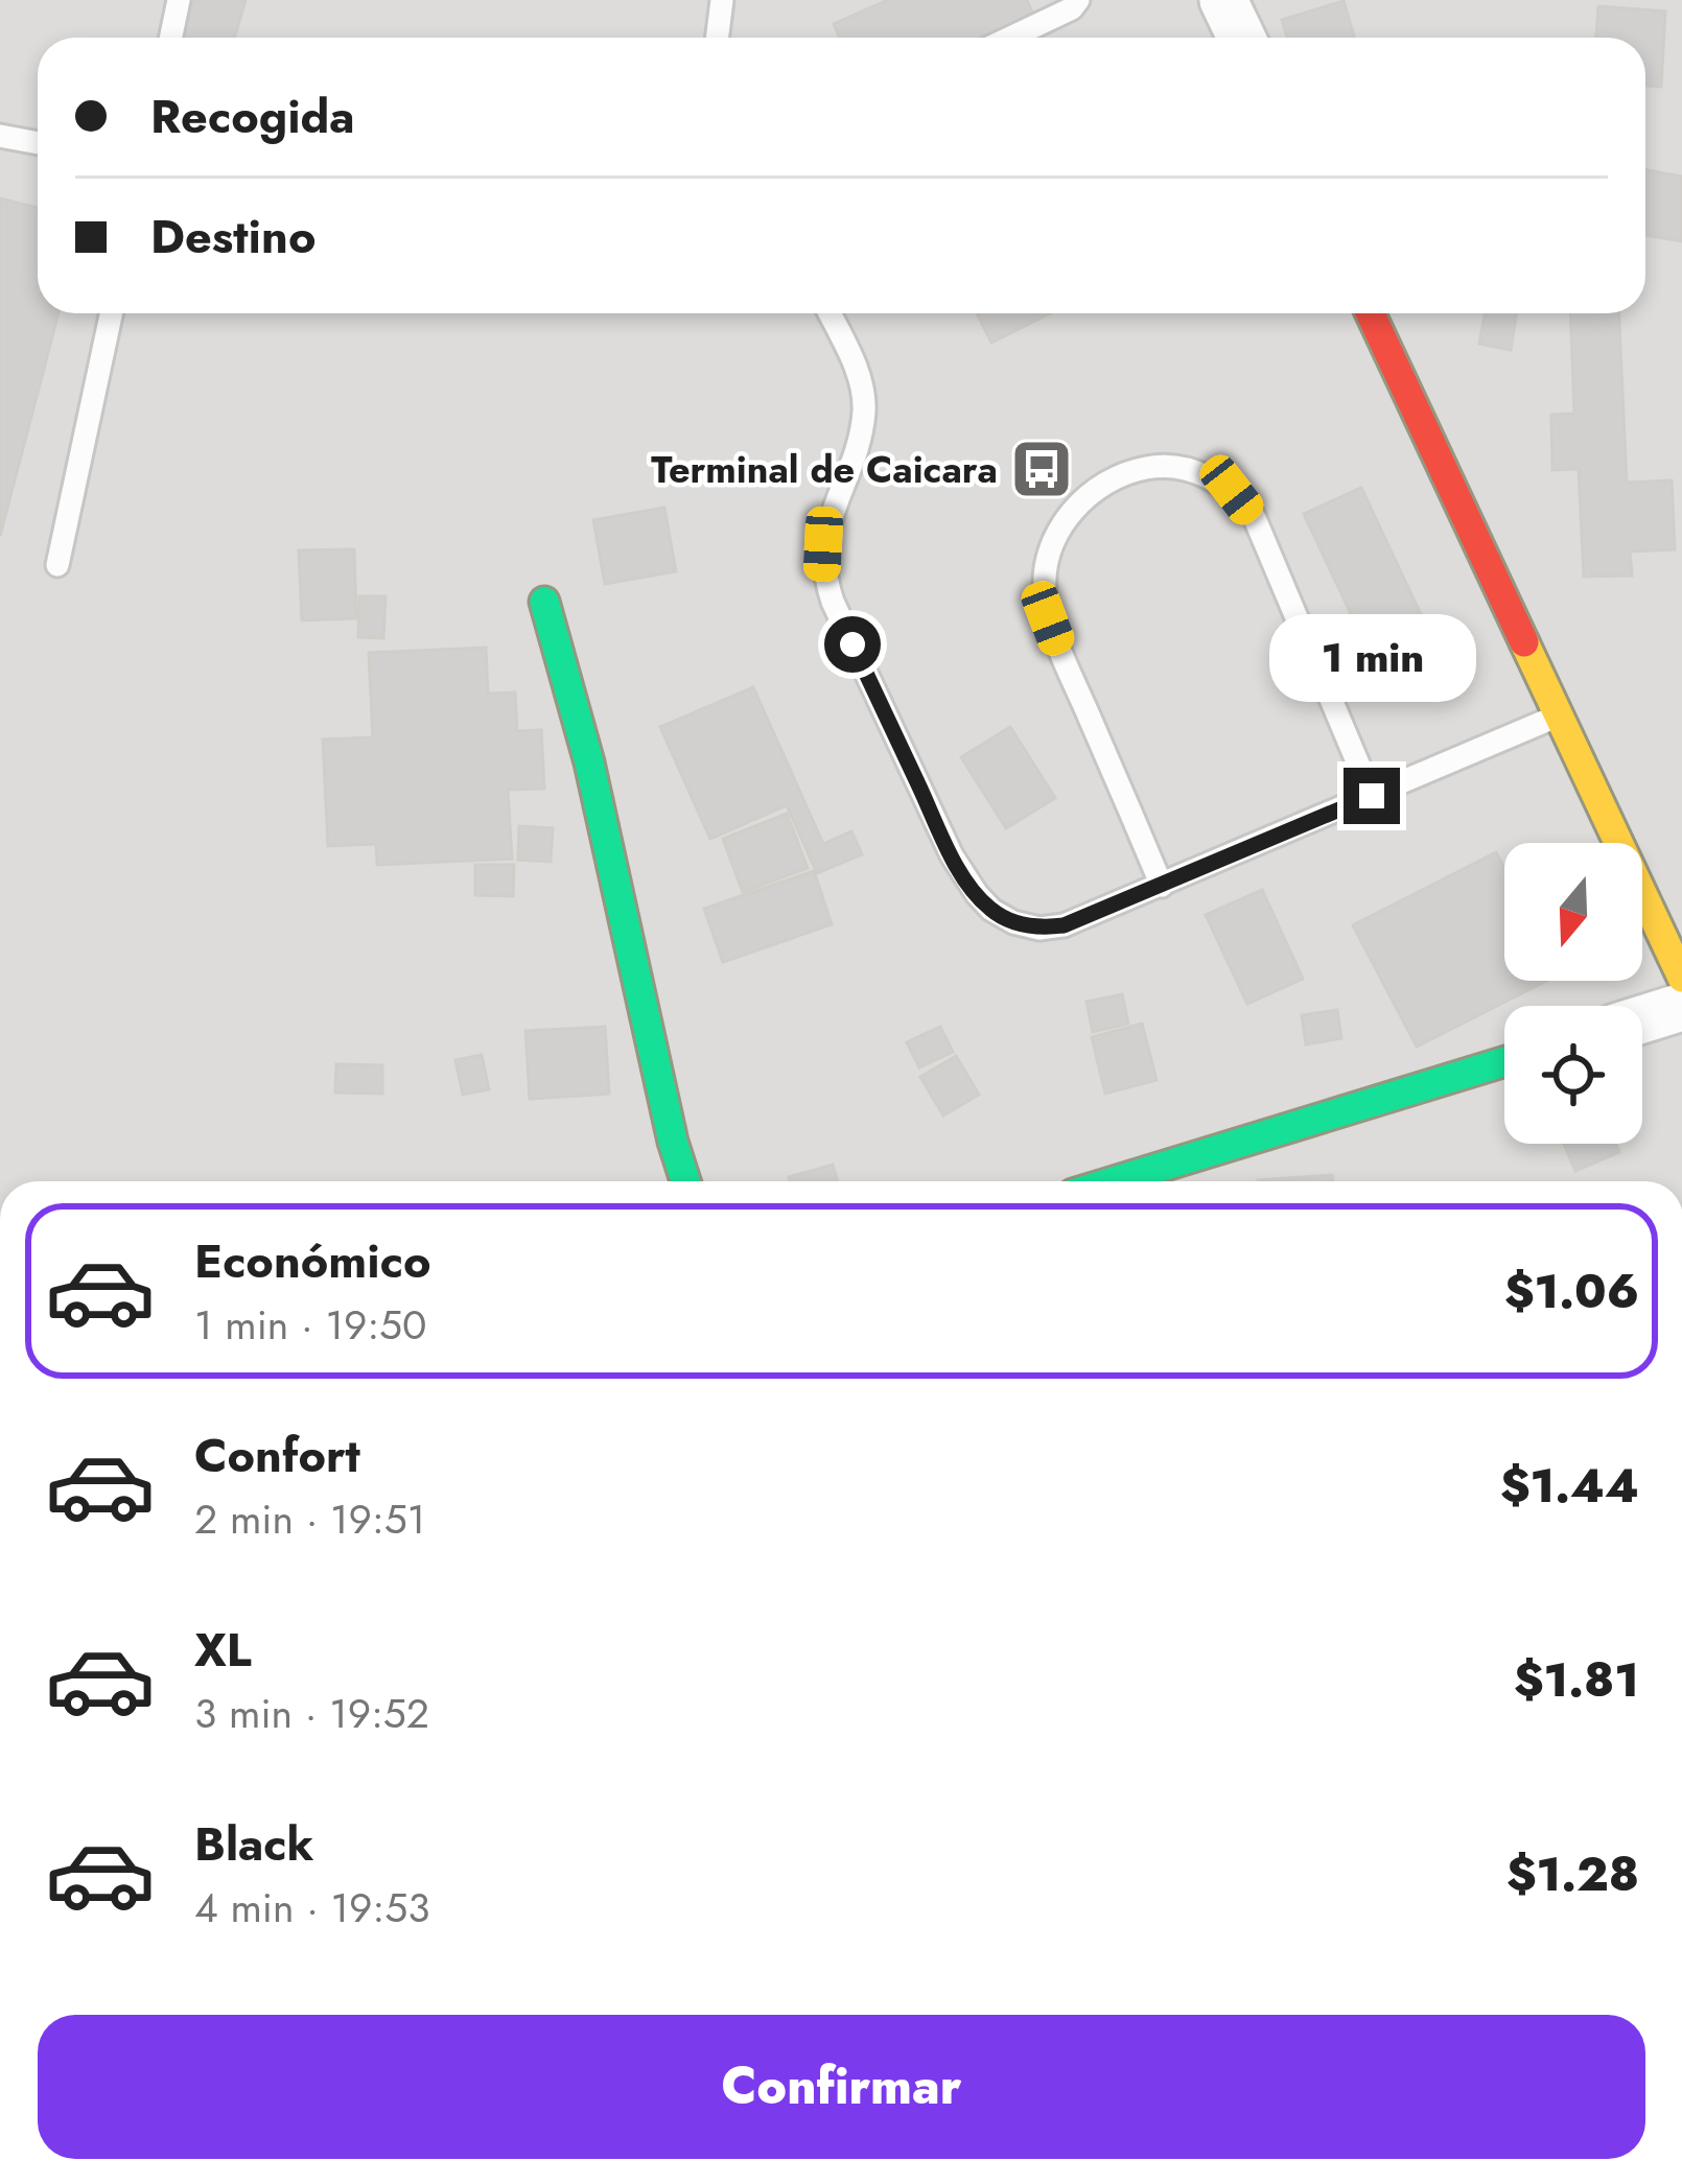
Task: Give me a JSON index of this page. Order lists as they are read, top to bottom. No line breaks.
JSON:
{"places":{"bus stop":["Terminal de Caicara"]},"north":"bottom","page":{"banner":["Recogida","Destino"],"bubble":"1 min","list":[{"name":"Económico","note":"1 min · 19:50","value":"$1.06"},{"name":"Confort","note":"2 min · 19:51","value":"$1.44"},{"name":"XL","note":"3 min · 19:52","value":"$1.81"},{"name":"Black","note":"4 min · 19:53","value":"$1.28"}],"buttons":"Confirmar"}}
